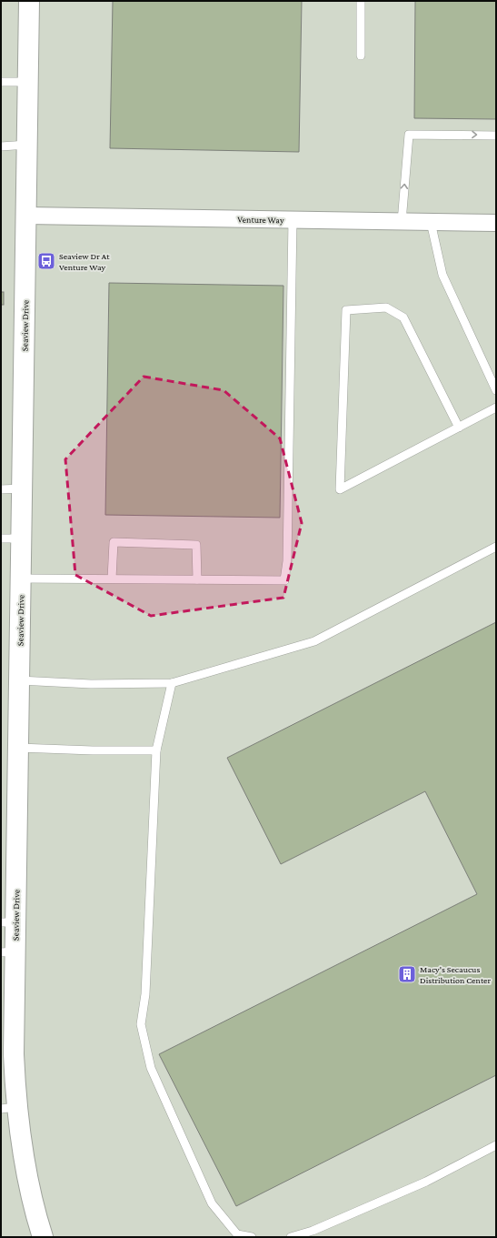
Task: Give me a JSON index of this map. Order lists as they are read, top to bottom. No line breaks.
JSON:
{"streets":{"main road":["Seaview Drive"],"street":["Venture Way"]},"crossings":[["Venture Way","Seaview Drive"]],"places":{"bus stop":["Seaview Dr At Venture Way"],"building":["Macy's Secaucus Distribution Center"]}}
